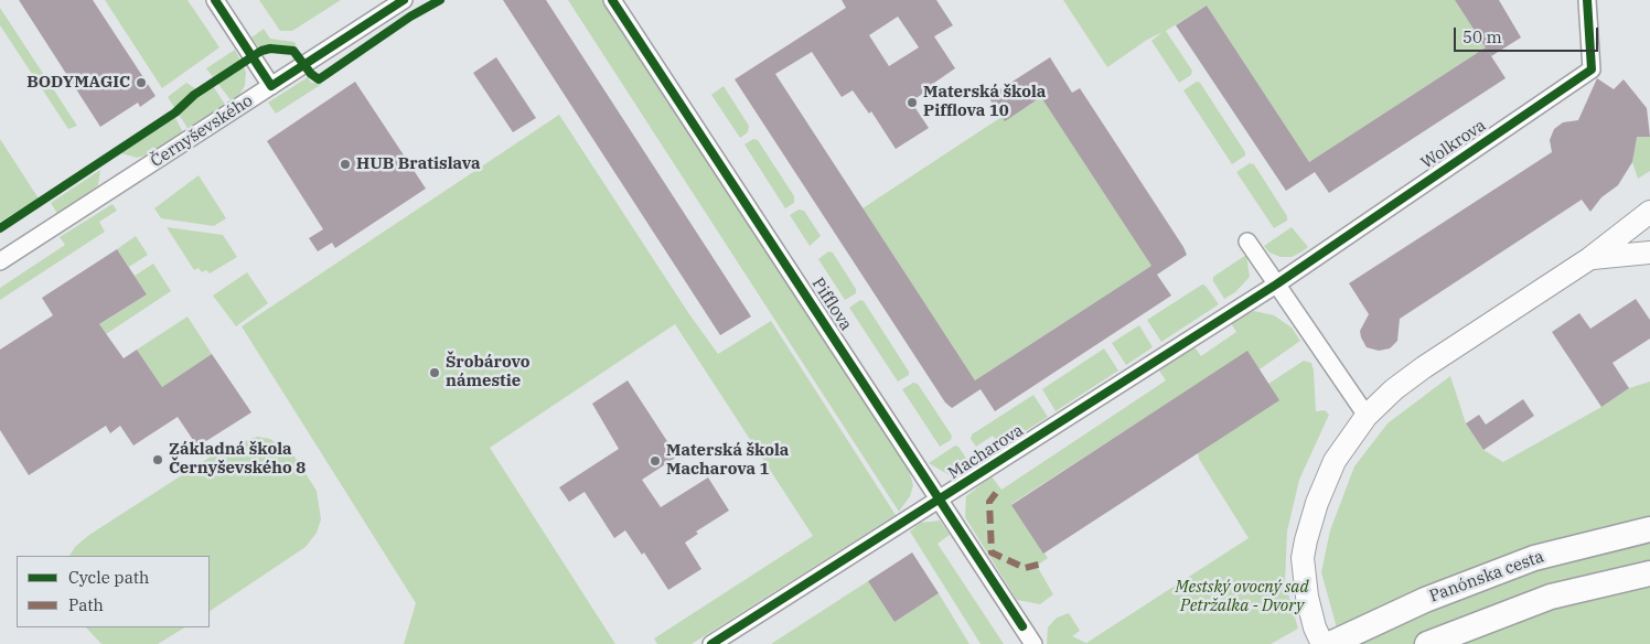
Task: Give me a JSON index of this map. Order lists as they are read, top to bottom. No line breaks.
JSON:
{"streets":{"main road":["Panónska cesta"],"street":["Černyševského","Wolkrova","Pifflova","Macharova"]},"crossings":[["Wolkrova","Macharova"],["Pifflova","Macharova"]],"parks":["Mestský ovocný sad Petržalka - Dvory"],"places":["BODYMAGIC","Materská škola Pifflova 10","HUB Bratislava","Šrobárovo námestie","Základná škola Černyševského 8","Materská škola Macharova 1"],"legend":["Cycle path","Path"],"scale_bar":"50 m"}
